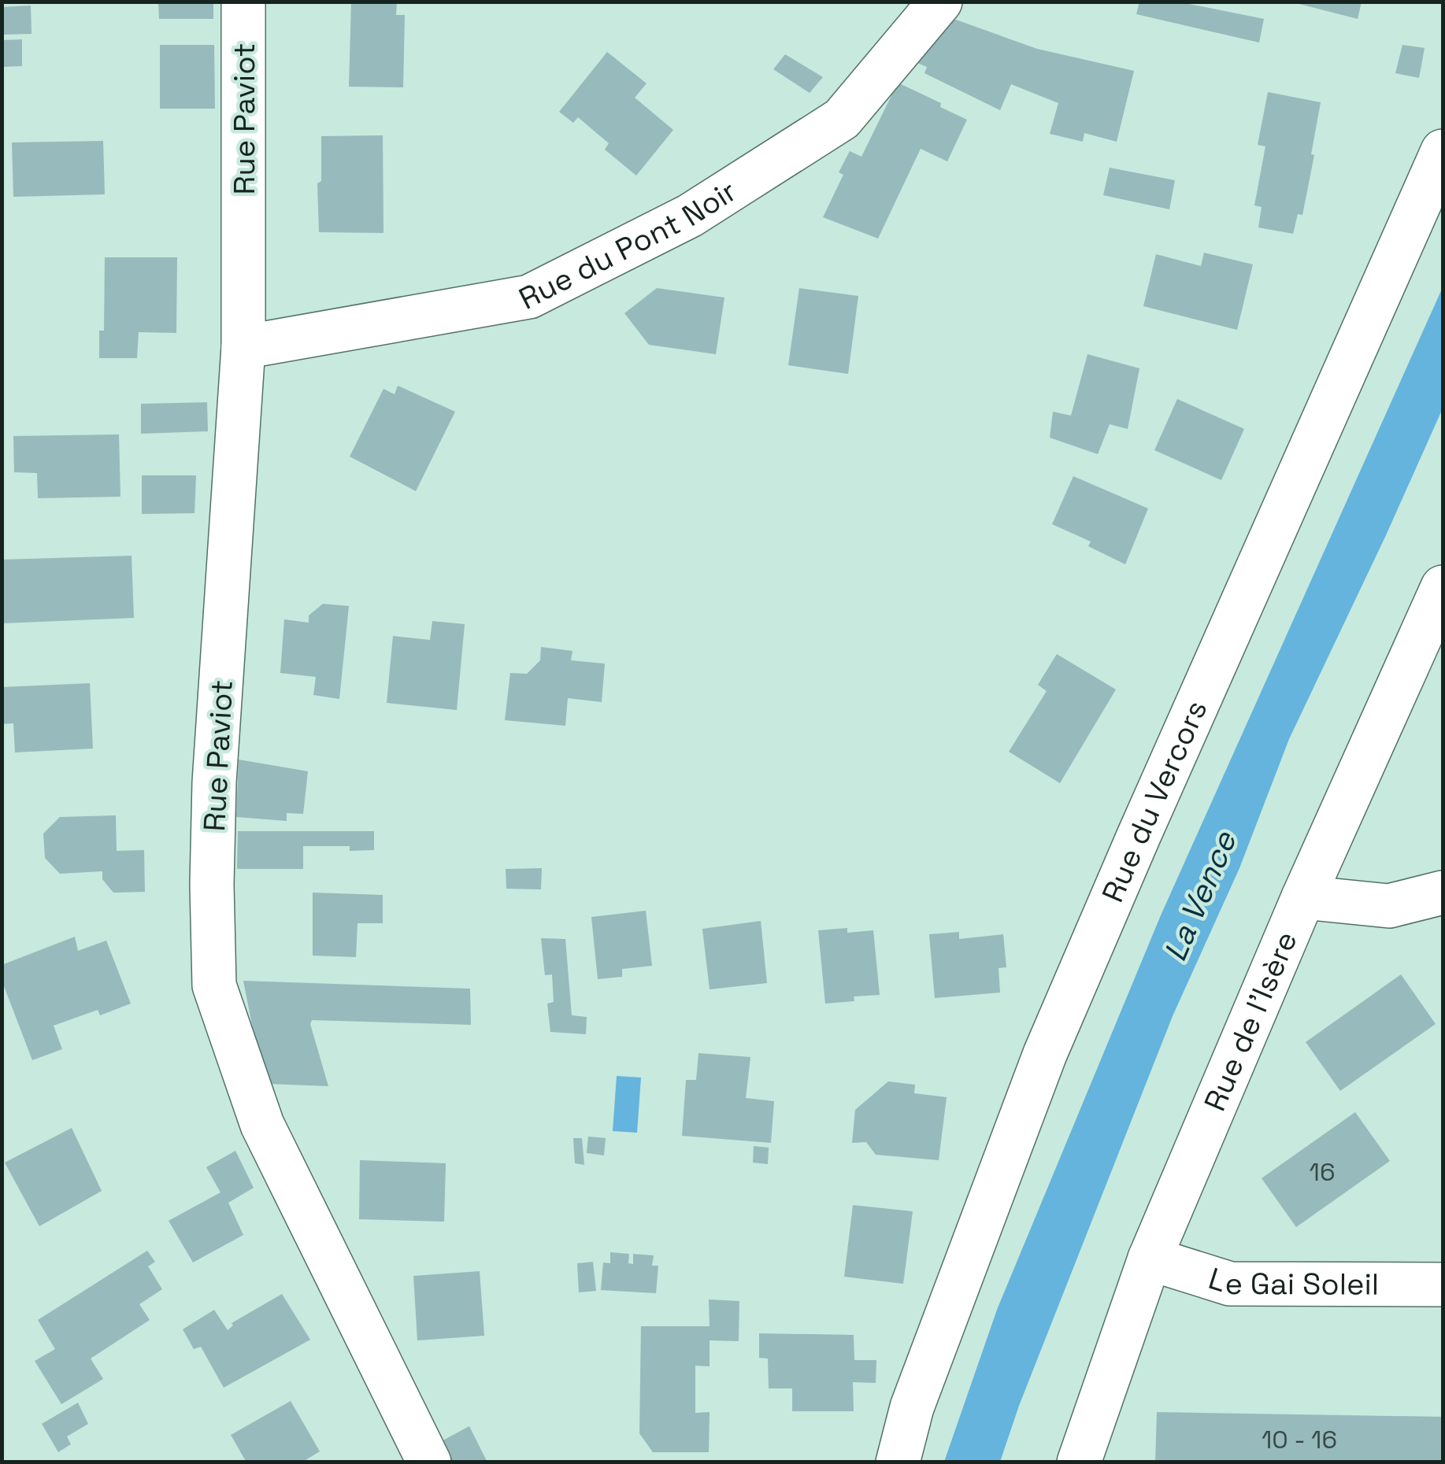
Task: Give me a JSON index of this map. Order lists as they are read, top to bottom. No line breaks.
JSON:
{"streets":{"street":["Rue Paviot","Rue du Pont Noir","Rue du Vercors","Rue de l'Isère","Le Gai Soleil"]},"crossings":[["Rue Paviot","Rue du Pont Noir"],["Rue de l'Isère","Le Gai Soleil"]],"water":["La Vence"],"house_numbers":["16","10 - 16"]}
